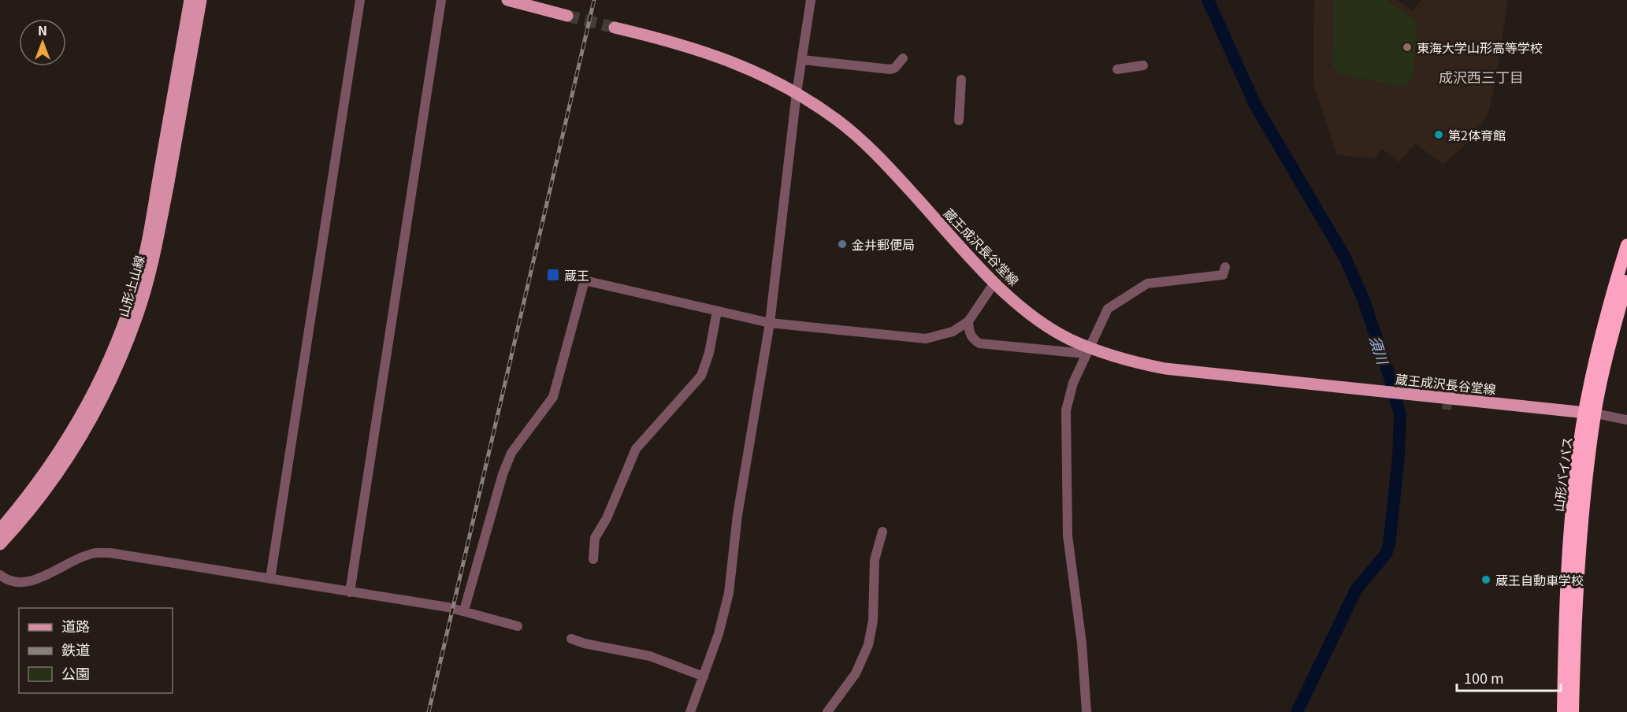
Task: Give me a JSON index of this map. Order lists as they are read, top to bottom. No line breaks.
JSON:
{"streets":{"highway":["山形バイパス"],"main road":["蔵王成沢長谷堂線","山形上山線"]},"crossings":[["蔵王成沢長谷堂線","山形バイパス"]],"districts":["成沢西三丁目"],"water":["須川"],"places":{"other":["東海大学山形高等学校","第2体育館","金井郵便局","蔵王自動車学校"],"transit":["蔵王"]},"legend":["道路","鉄道","公園"],"scale_bar":"100 m","north":"top"}
